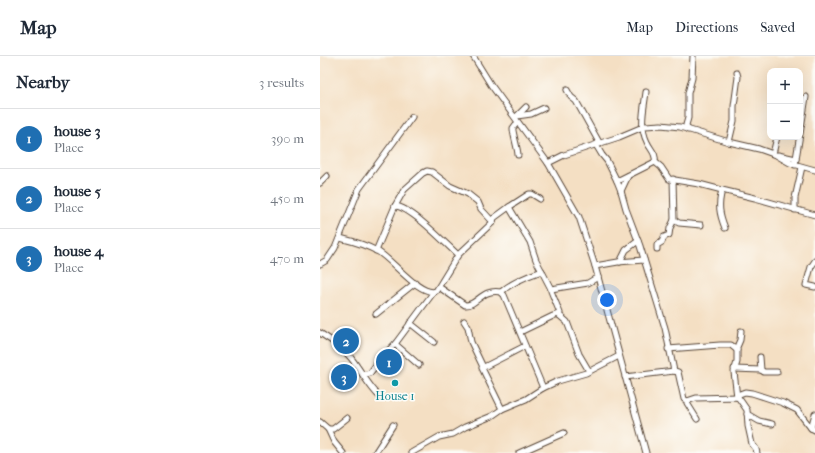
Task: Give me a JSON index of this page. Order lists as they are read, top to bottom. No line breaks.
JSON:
{"places":["House 1"],"page":{"header":"Map","nav":["Map","Directions","Saved"],"heading":["Nearby","3 results"],"map_buttons":["+","−"],"list":[{"mark":"1","name":"house 3","note":"Place","value":"390 m"},{"mark":"2","name":"house 5","note":"Place","value":"450 m"},{"mark":"3","name":"house 4","note":"Place","value":"470 m"}],"pins":["2","1","3"]}}
